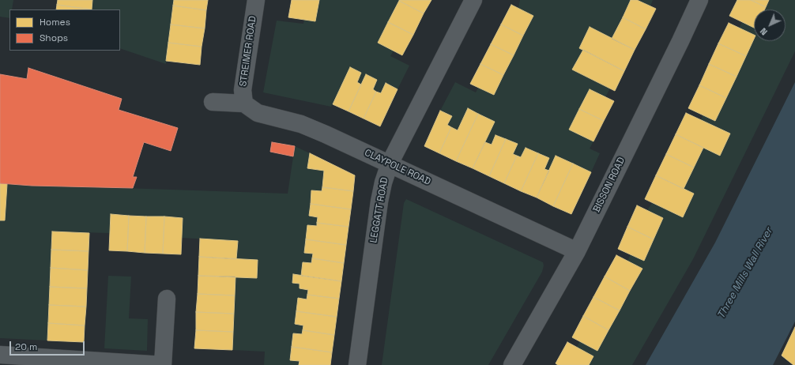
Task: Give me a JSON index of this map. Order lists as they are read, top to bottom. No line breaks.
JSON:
{"streets":{"street":["STREIMER ROAD","CLAYPOLE ROAD","BISSON ROAD","LEGGATT ROAD"]},"crossings":[["STREIMER ROAD","CLAYPOLE ROAD"],["CLAYPOLE ROAD","BISSON ROAD"],["CLAYPOLE ROAD","LEGGATT ROAD"]],"water":["Three Mills Wall River"],"legend":["Homes","Shops"],"scale_bar":"20 m","north":"bottom left"}
